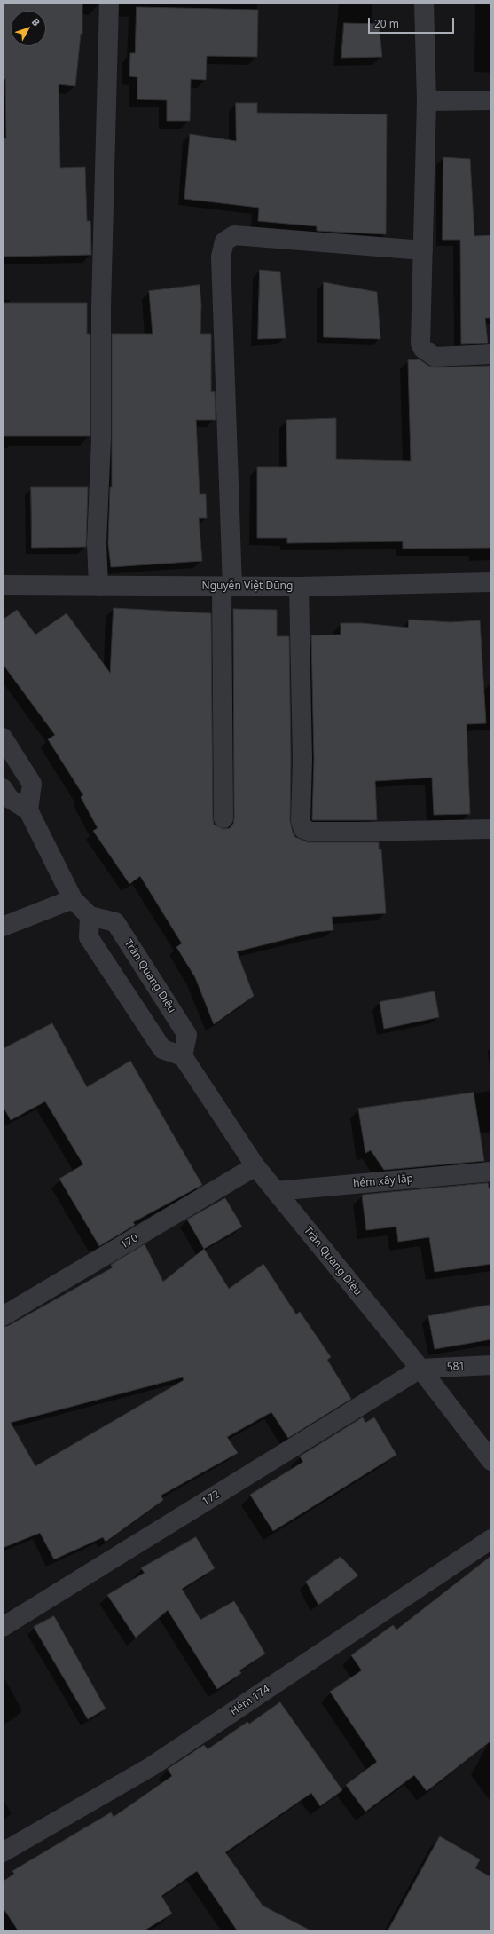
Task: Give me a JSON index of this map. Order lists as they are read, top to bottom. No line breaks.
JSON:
{"streets":{"street":["Nguyễn Việt Dũng","Trần Quang Diệu","hẻm xây lắp","170","581","172","Hẻm 174"]},"crossings":[["Trần Quang Diệu","hẻm xây lắp"],["Trần Quang Diệu","170"],["Trần Quang Diệu","581"],["Trần Quang Diệu","172"],["581","172"]],"scale_bar":"20 m","north":"top right"}
